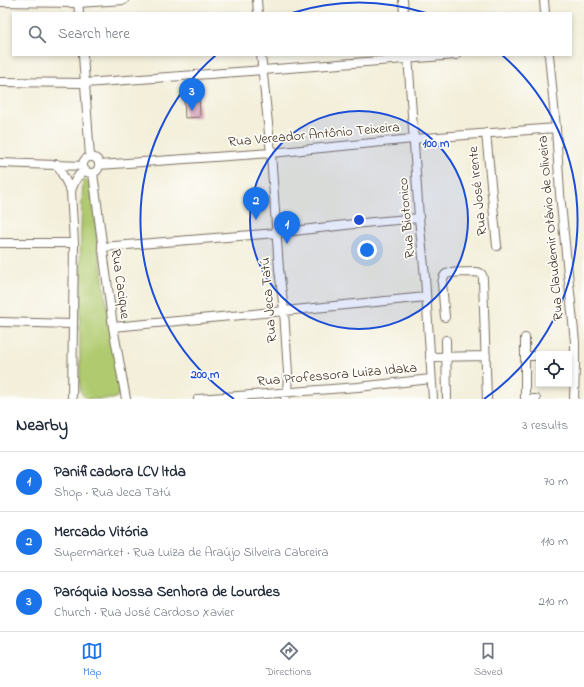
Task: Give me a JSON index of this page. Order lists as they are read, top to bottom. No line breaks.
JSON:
{"streets":{"street":["Rua Vereador Antônio Teixeira","Rua José Irente","Rua Biotonico","Rua Claudemir Otávio de Oliveira","Rua Cacique","Rua Jeca Tatú","Rua Professora Luiza Idaka"]},"crossings":[["Rua Vereador Antônio Teixeira","Rua José Irente"],["Rua Vereador Antônio Teixeira","Rua Biotonico"],["Rua Vereador Antônio Teixeira","Rua Claudemir Otávio de Oliveira"],["Rua Vereador Antônio Teixeira","Rua Cacique"],["Rua Vereador Antônio Teixeira","Rua Jeca Tatú"],["Rua Biotonico","Rua Professora Luiza Idaka"],["Rua Jeca Tatú","Rua Professora Luiza Idaka"]],"page":{"search":"Search here","pins":["3","2","1"],"heading":["Nearby","3 results"],"list":[{"mark":"1","name":"Panificadora LCV ltda","note":"Shop · Rua Jeca Tatú","value":"70 m"},{"mark":"2","name":"Mercado Vitória","note":"Supermarket · Rua Luiza de Araújo Silveira Cabreira","value":"110 m"},{"mark":"3","name":"Paróquia Nossa Senhora de Lourdes","note":"Church · Rua José Cardoso Xavier","value":"210 m"}],"nav":["Map","Directions","Saved"]},"rings":["100 m","200 m"]}
